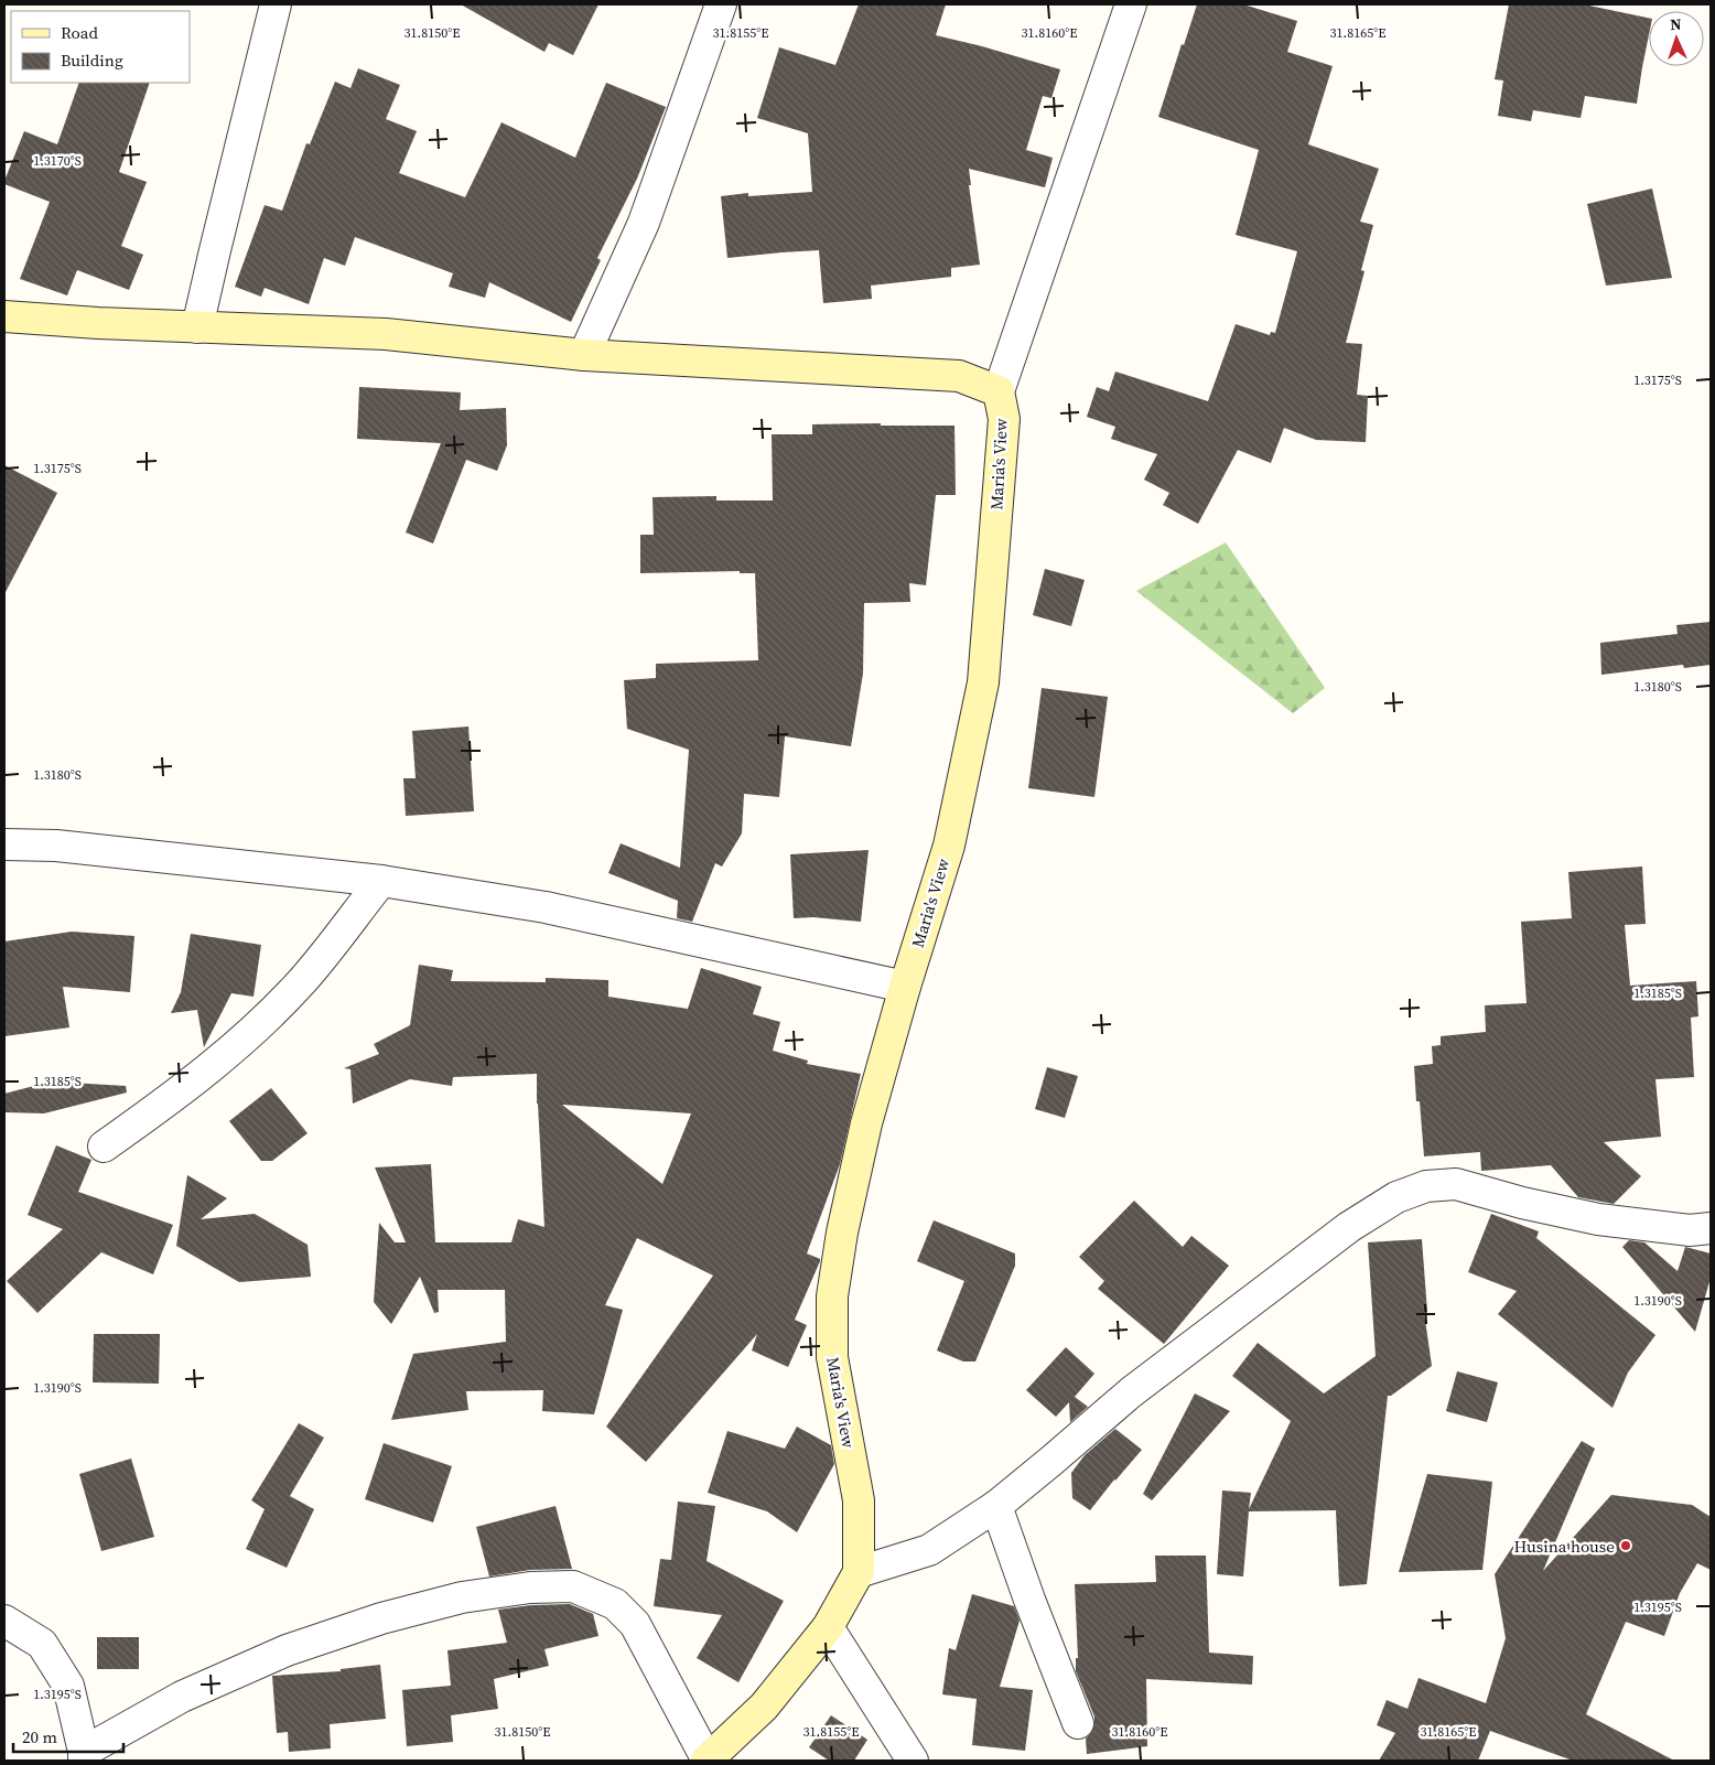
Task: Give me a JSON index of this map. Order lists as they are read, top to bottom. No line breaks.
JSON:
{"streets":{"street":["Maria's View"]},"places":["Husina house"],"legend":["Road","Building"],"scale_bar":"20 m","north":"top","coordinates":["31.8150°E","31.8155°E","31.8160°E","31.8165°E","1.3170°S","1.3175°S","1.3180°S","1.3185°S","1.3190°S","1.3195°S"]}
